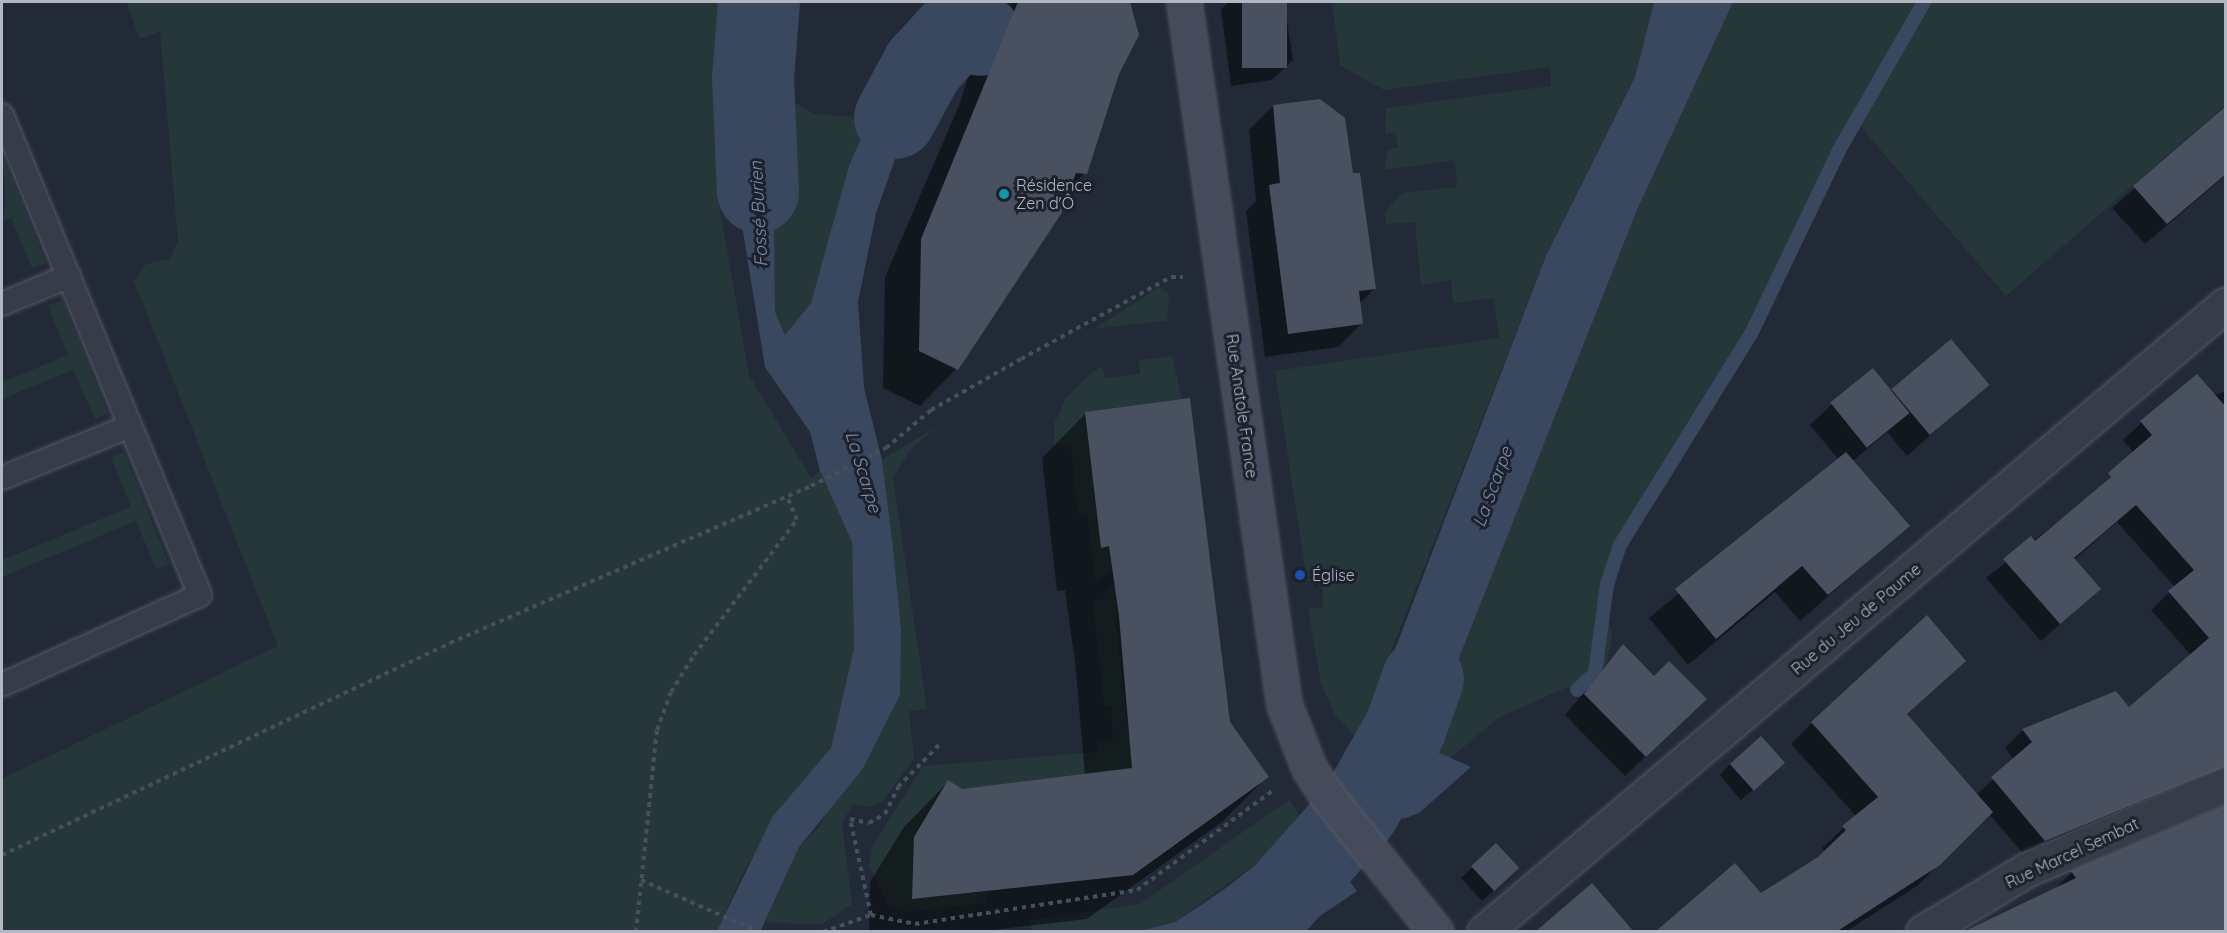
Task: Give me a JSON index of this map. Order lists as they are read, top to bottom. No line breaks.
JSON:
{"streets":{"main road":["Rue Anatole France"],"street":["Rue du Jeu de Paume","Rue Marcel Sembat"]},"water":["Fossé Burien","La Scarpe"],"places":["Résidence Zen d'Ô","Église"]}
